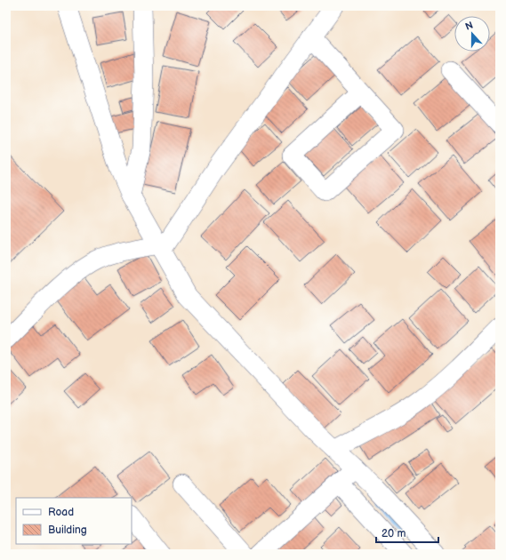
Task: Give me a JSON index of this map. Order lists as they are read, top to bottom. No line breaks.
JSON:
{"legend":["Road","Building"],"scale_bar":"20 m","north":"top"}
